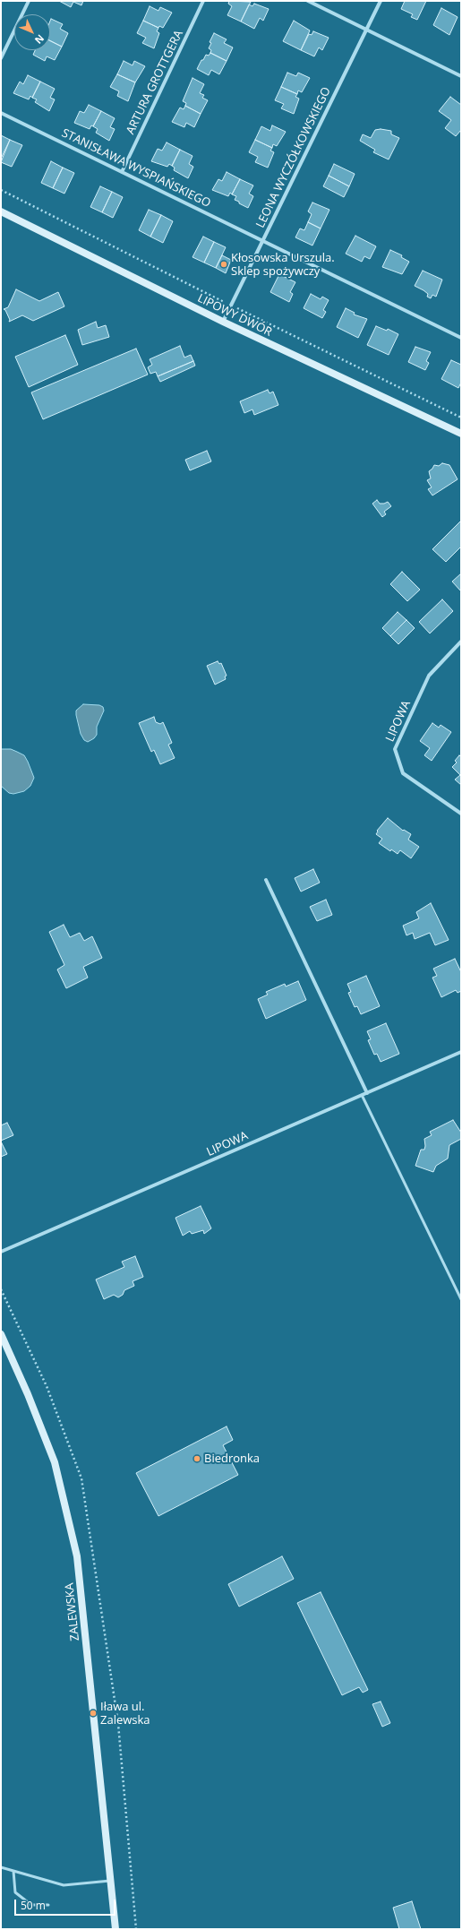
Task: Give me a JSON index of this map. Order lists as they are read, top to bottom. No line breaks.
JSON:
{"streets":{"street":["ARTURA GROTTGERA","LEONA WYCZÓŁKOWSKIEGO","STANISŁAWA WYSPIAŃSKIEGO","LIPOWY DWÓR","LIPOWA","ZALEWSKA"]},"crossings":[["ARTURA GROTTGERA","STANISŁAWA WYSPIAŃSKIEGO"],["LEONA WYCZÓŁKOWSKIEGO","STANISŁAWA WYSPIAŃSKIEGO"],["LEONA WYCZÓŁKOWSKIEGO","LIPOWY DWÓR"]],"places":["Kłosowska Urszula. Sklep spożywczy","Biedronka","Iława ul. Zalewska"],"scale_bar":"50 m","north":"bottom right"}
